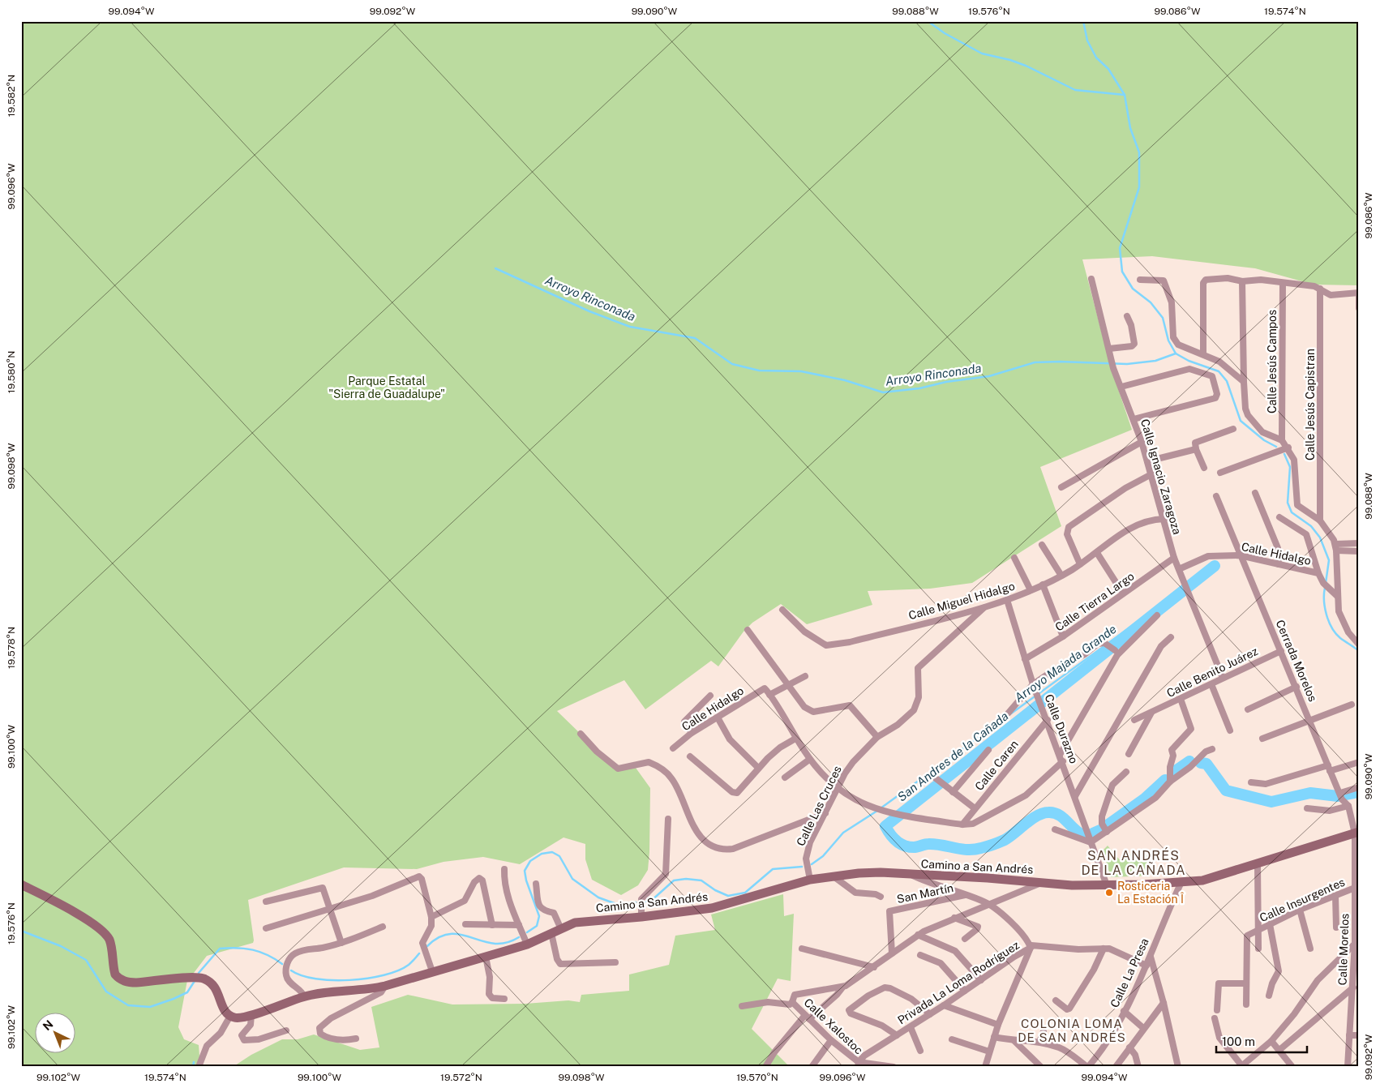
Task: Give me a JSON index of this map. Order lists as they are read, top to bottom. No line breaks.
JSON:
{"streets":{"street":["Calle Jesús Campos","Calle Jesús Capistran","Calle Ignacio Zaragoza","Calle Hidalgo","Calle Miguel Hidalgo","Calle Tierra Largo","Cerrada Morelos","Calle Benito Juárez","Calle Durazno","Calle Caren","Calle Las Cruces","Camino a San Andrés","San Martín","Calle Insurgentes","Calle Morelos","Calle La Presa","Privada La Loma Rodríguez","Calle Xalostoc"]},"crossings":[["Calle Ignacio Zaragoza","Calle Hidalgo"],["Calle Ignacio Zaragoza","Calle Miguel Hidalgo"],["Calle Ignacio Zaragoza","Calle Tierra Largo"],["Calle Ignacio Zaragoza","Calle Benito Juárez"],["Calle Hidalgo","Cerrada Morelos"],["Calle Miguel Hidalgo","Calle Durazno"],["Calle Miguel Hidalgo","Calle Las Cruces"],["Calle Tierra Largo","Calle Durazno"],["Cerrada Morelos","Calle Benito Juárez"],["Calle Durazno","Calle Caren"],["Calle Durazno","Camino a San Andrés"],["Calle Las Cruces","Camino a San Andrés"],["Camino a San Andrés","Calle Morelos"],["Camino a San Andrés","Calle La Presa"],["Calle Insurgentes","Calle Morelos"],["Calle La Presa","Privada La Loma Rodríguez"],["Privada La Loma Rodríguez","Calle Xalostoc"]],"districts":["SAN ANDRÉS DE LA CAÑADA","COLONIA LOMA DE SAN ANDRÉS"],"water":["Arroyo Rinconada","Arroyo Majada Grande","San Andres de la Cañada"],"parks":["Parque Estatal \"Sierra de Guadalupe\""],"places":["Rosticeria La Estación Î"],"scale_bar":"100 m","north":"top left","coordinates":["99.094°W","99.092°W","99.090°W","99.088°W","19.576°N","99.086°W","19.574°N","19.582°N","99.096°W","19.580°N","99.098°W","19.578°N","99.100°W","99.102°W","19.572°N","19.570°N"]}
